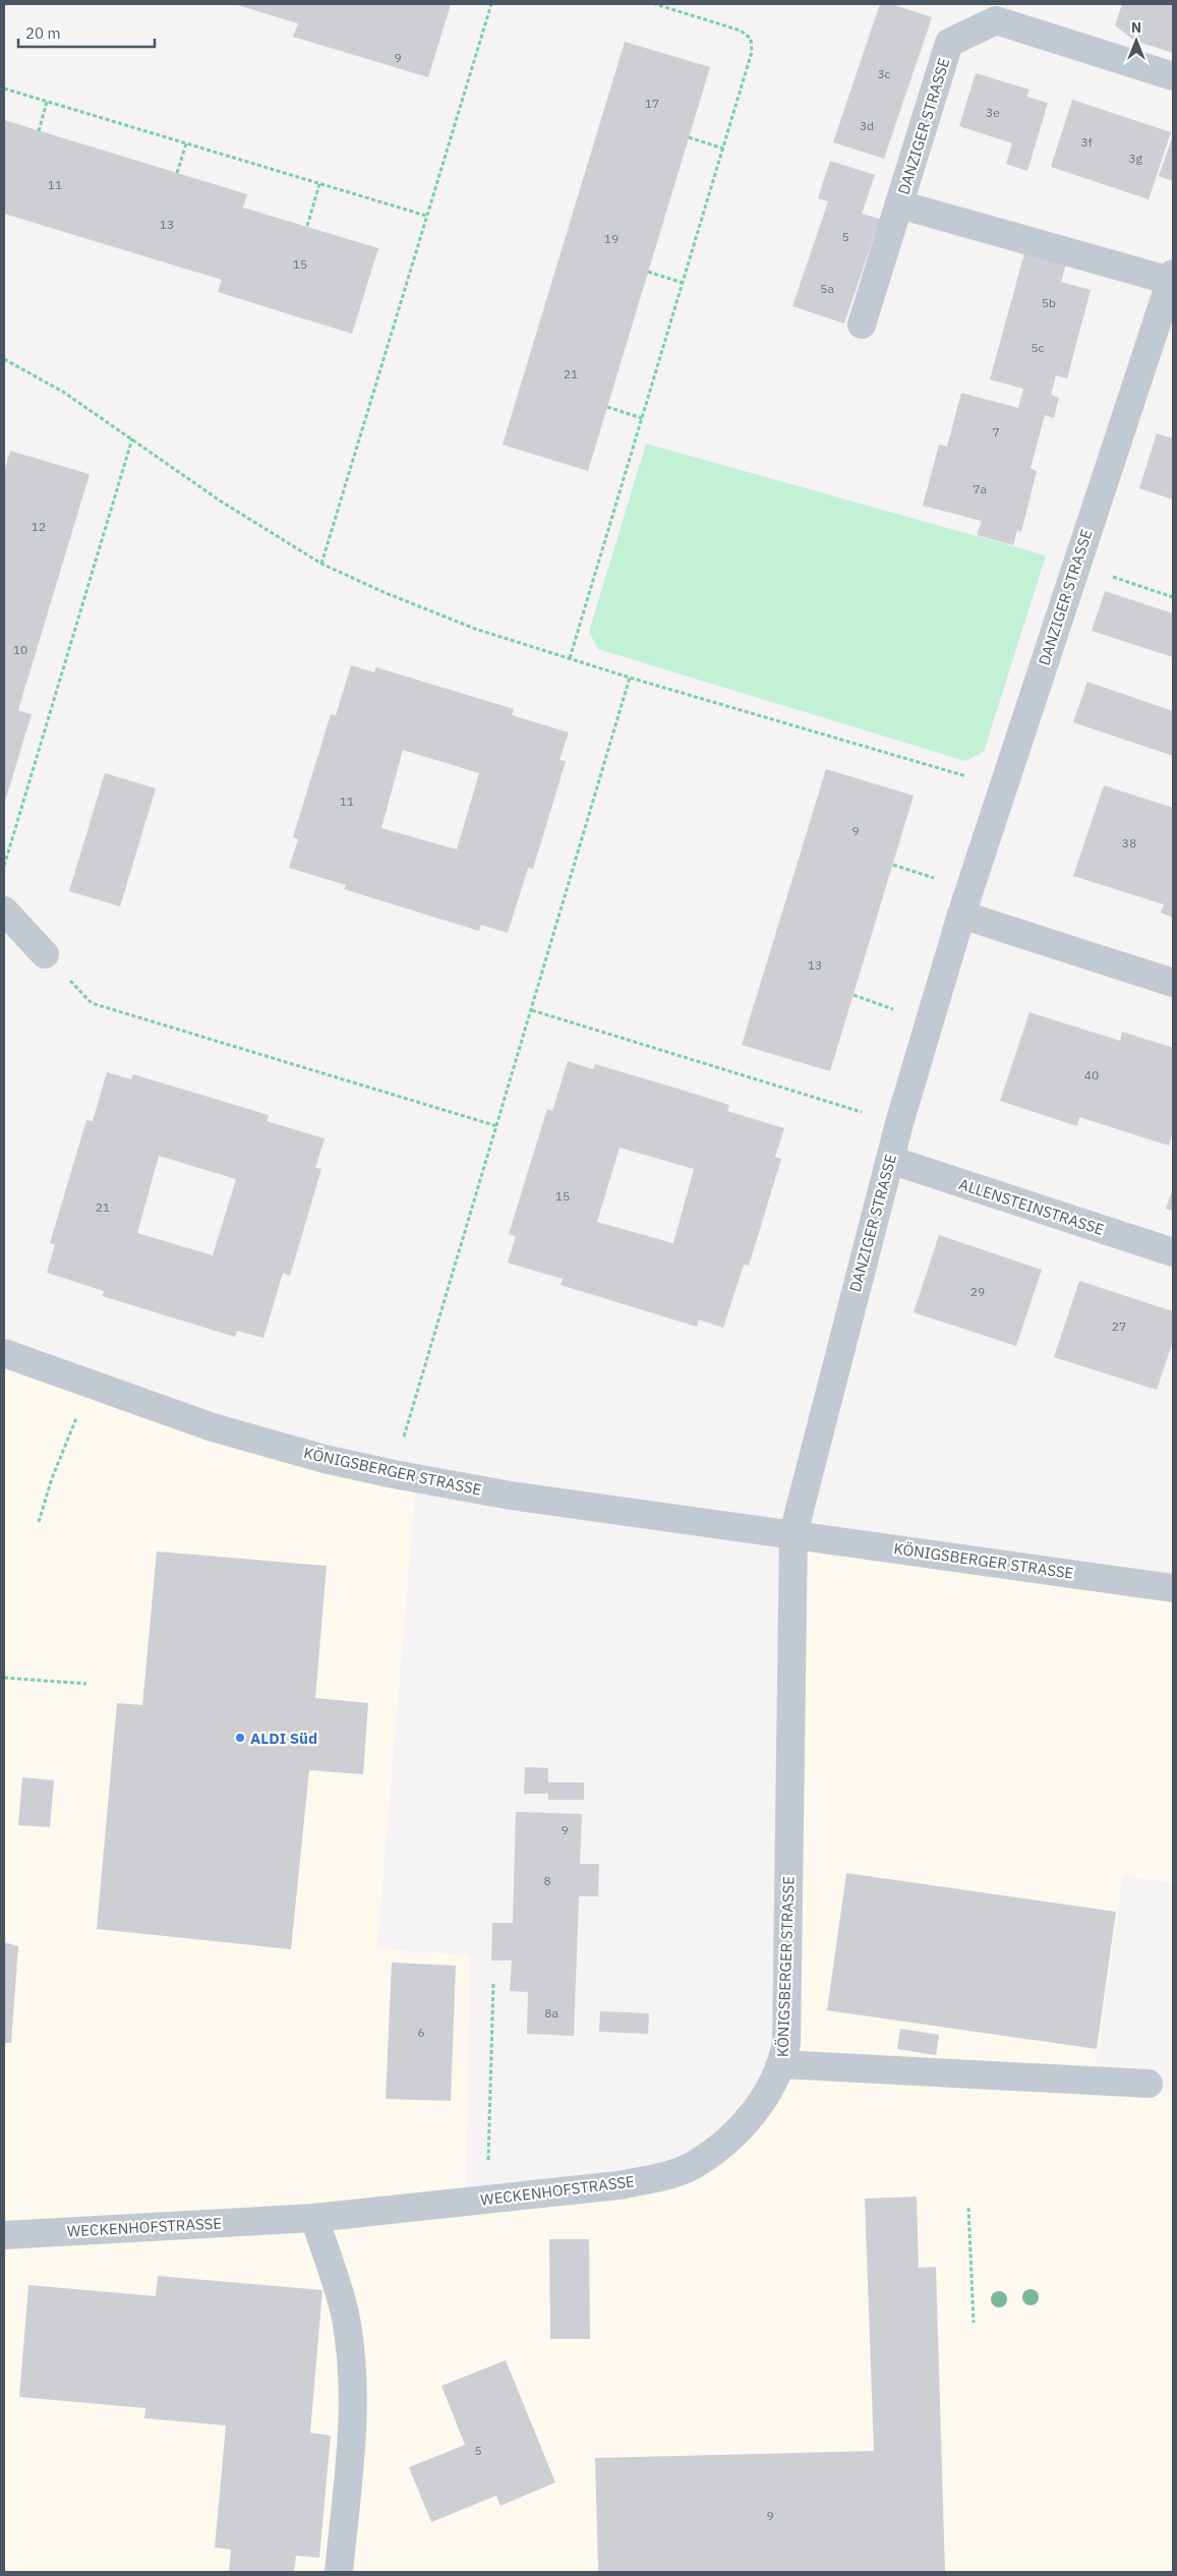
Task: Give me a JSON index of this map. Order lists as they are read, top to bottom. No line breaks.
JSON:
{"streets":{"street":["DANZIGER STRASSE","ALLENSTEINSTRASSE","KÖNIGSBERGER STRASSE","WECKENHOFSTRASSE"]},"crossings":[["DANZIGER STRASSE","ALLENSTEINSTRASSE"],["DANZIGER STRASSE","KÖNIGSBERGER STRASSE"],["KÖNIGSBERGER STRASSE","WECKENHOFSTRASSE"]],"places":["ALDI Süd"],"house_numbers":["9","3c","17","3e","3d","3f","3g","11","13","5","19","15","5a","5b","5c","21","7","7a","12","10","11","9","38","13","40","15","21","29","27","9","8","8a","6","5","9"],"scale_bar":"20 m","north":"top"}
